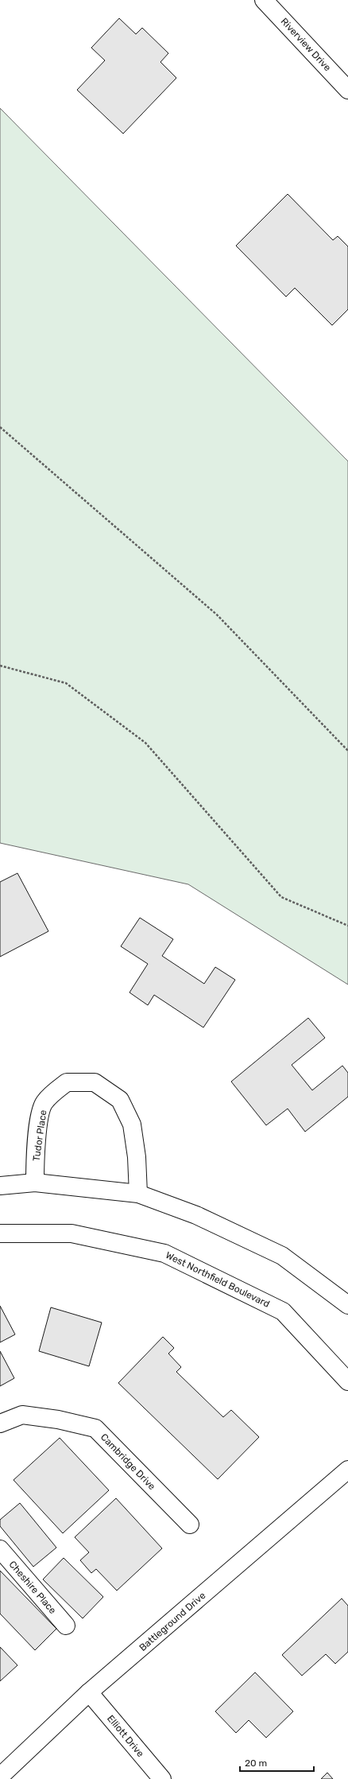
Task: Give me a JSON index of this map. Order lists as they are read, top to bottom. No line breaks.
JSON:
{"streets":{"street":["Riverview Drive","Tudor Place","West Northfield Boulevard","Cambridge Drive","Cheshire Place","Battleground Drive","Elliott Drive"]},"crossings":[["Battleground Drive","Elliott Drive"]],"scale_bar":"20 m"}
